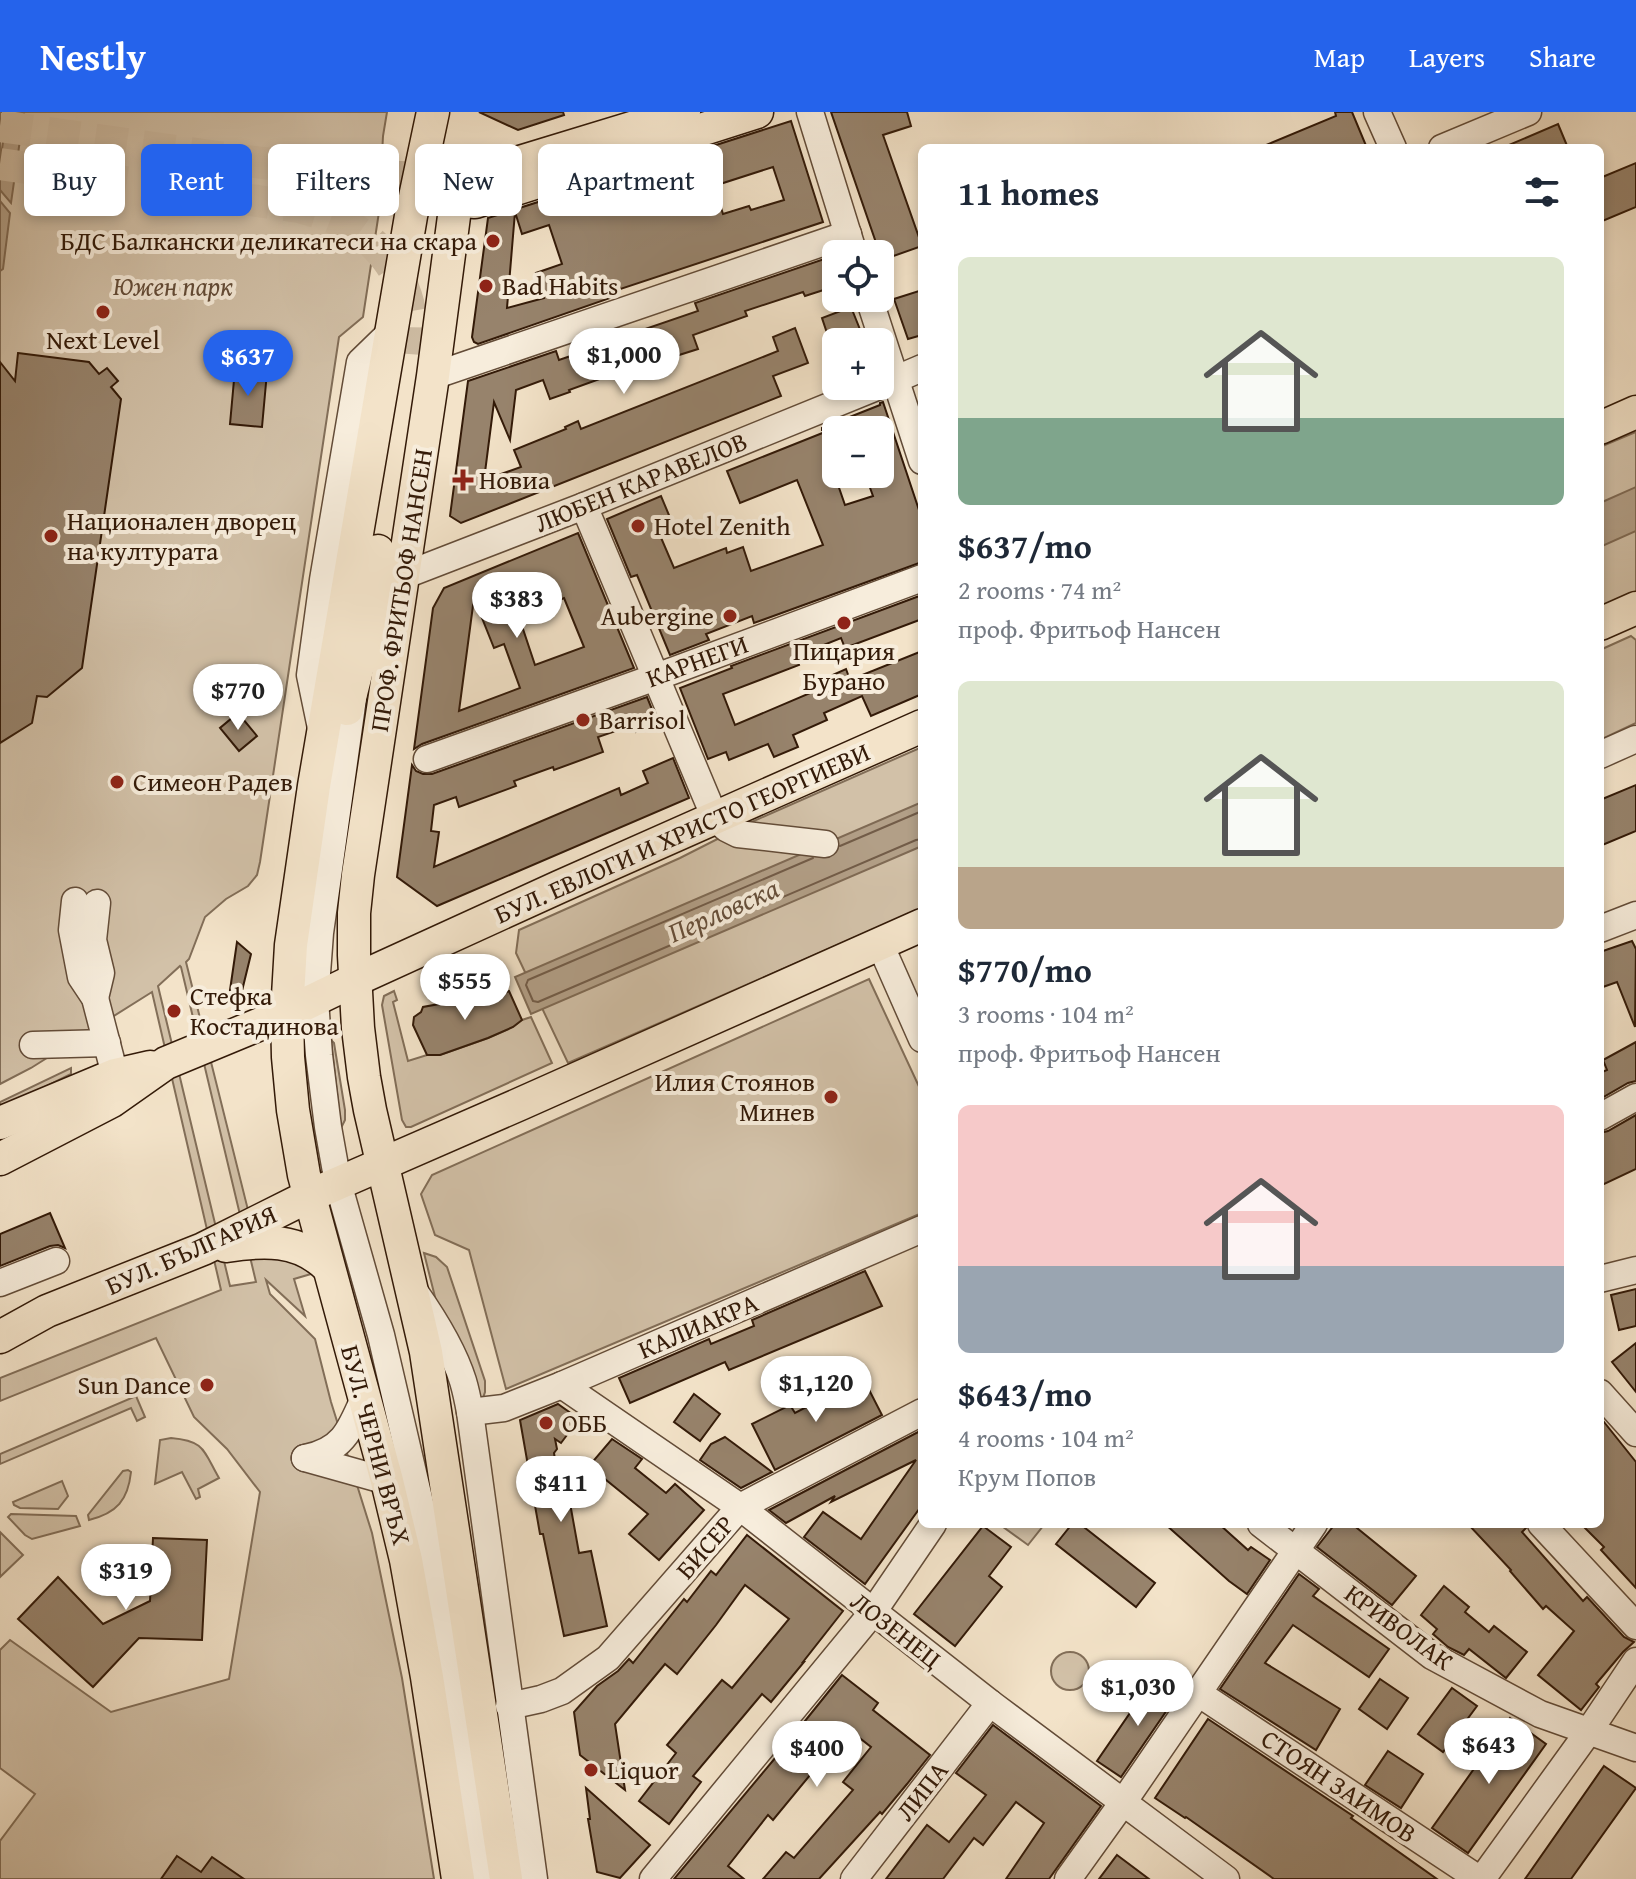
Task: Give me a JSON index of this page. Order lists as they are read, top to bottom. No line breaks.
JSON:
{"streets":{"main road":["ПРОФ. ФРИТЬОФ НАНСЕН","БУЛ. ЕВЛОГИ И ХРИСТО ГЕОРГИЕВИ","БУЛ. БЪЛГАРИЯ","БУЛ. ЧЕРНИ ВРЪХ"],"street":["ЛЮБЕН КАРАВЕЛОВ","КАРНЕГИ","КАЛИАКРА","БИСЕР","КРИВОЛАК","ЛОЗЕНЕЦ","СТОЯН ЗАИМОВ","ЛИПА"]},"crossings":[["ЛЮБЕН КАРАВЕЛОВ","ПРОФ. ФРИТЬОФ НАНСЕН"],["ПРОФ. ФРИТЬОФ НАНСЕН","БУЛ. ЕВЛОГИ И ХРИСТО ГЕОРГИЕВИ"],["ПРОФ. ФРИТЬОФ НАНСЕН","БУЛ. ЧЕРНИ ВРЪХ"],["БУЛ. ЕВЛОГИ И ХРИСТО ГЕОРГИЕВИ","БУЛ. ЧЕРНИ ВРЪХ"],["БУЛ. БЪЛГАРИЯ","БУЛ. ЧЕРНИ ВРЪХ"],["КАЛИАКРА","БУЛ. ЧЕРНИ ВРЪХ"],["КАЛИАКРА","ЛОЗЕНЕЦ"],["БУЛ. ЧЕРНИ ВРЪХ","БИСЕР"],["БИСЕР","ЛОЗЕНЕЦ"],["ЛОЗЕНЕЦ","ЛИПА"]],"water":["Перловска"],"parks":["Южен парк"],"places":{"other":["БДС Балкански деликатеси на скара","Bad Habits","Next Level","Hotel Zenith","Национален дворец на културата","Aubergine","Пицария Бурано","Barrisol","Симеон Радев","Стефка Костадинова","Илия Стоянов Минев","Sun Dance","ОББ","Liquor"],"health":["Новиа"]},"page":{"header":"Nestly","nav":["Map","Layers","Share"],"chip":["Buy","Rent","Filters","New","Apartment"],"heading":"11 homes","map_buttons":["+","−"],"list":[{"name":"$637/mo","note":"2 rooms · 74 m² · проф. Фритьоф Нансен"},{"name":"$770/mo","note":"3 rooms · 104 m² · проф. Фритьоф Нансен"},{"name":"$643/mo","note":"4 rooms · 104 m² · Крум Попов"}],"price":["$1,000","$637","$383","$770","$555","$1,120","$411","$319","$1,030","$643","$400"]}}
